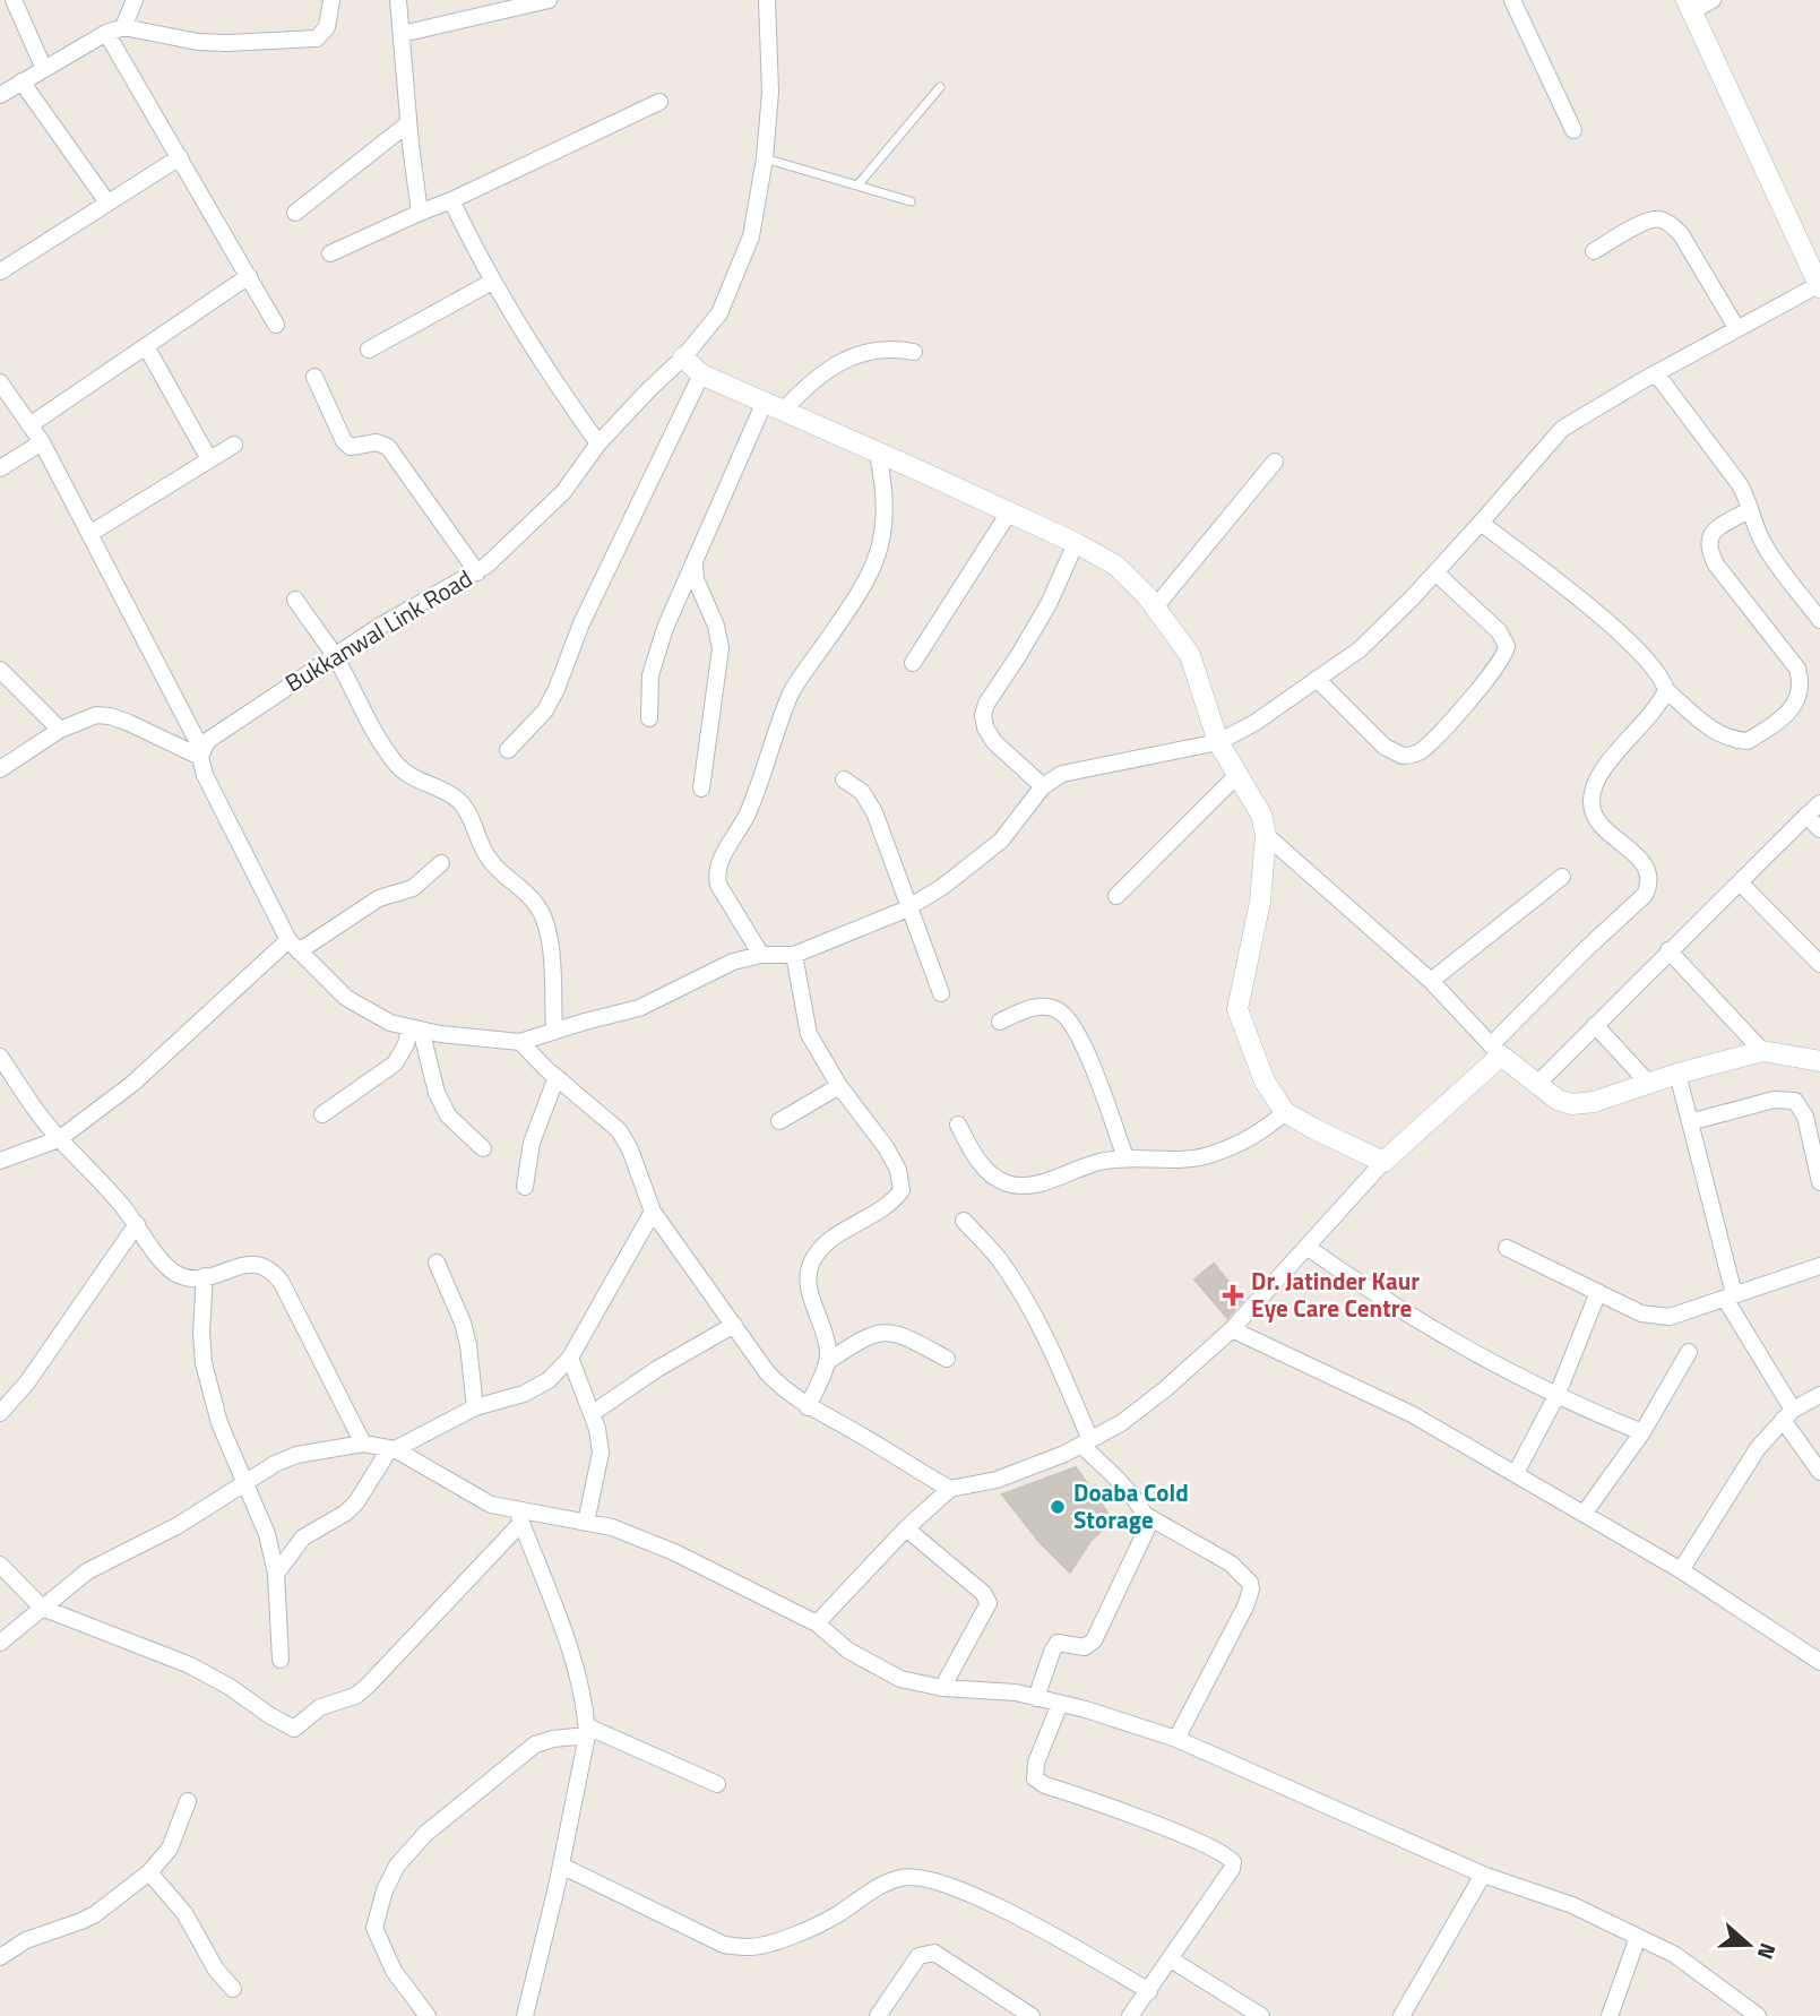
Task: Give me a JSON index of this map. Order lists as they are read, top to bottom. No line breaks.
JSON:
{"streets":{"street":["Bukkanwal Link Road"]},"places":{"health":["Dr. Jatinder Kaur Eye Care Centre"],"other":["Doaba Cold Storage"]},"north":"right"}
